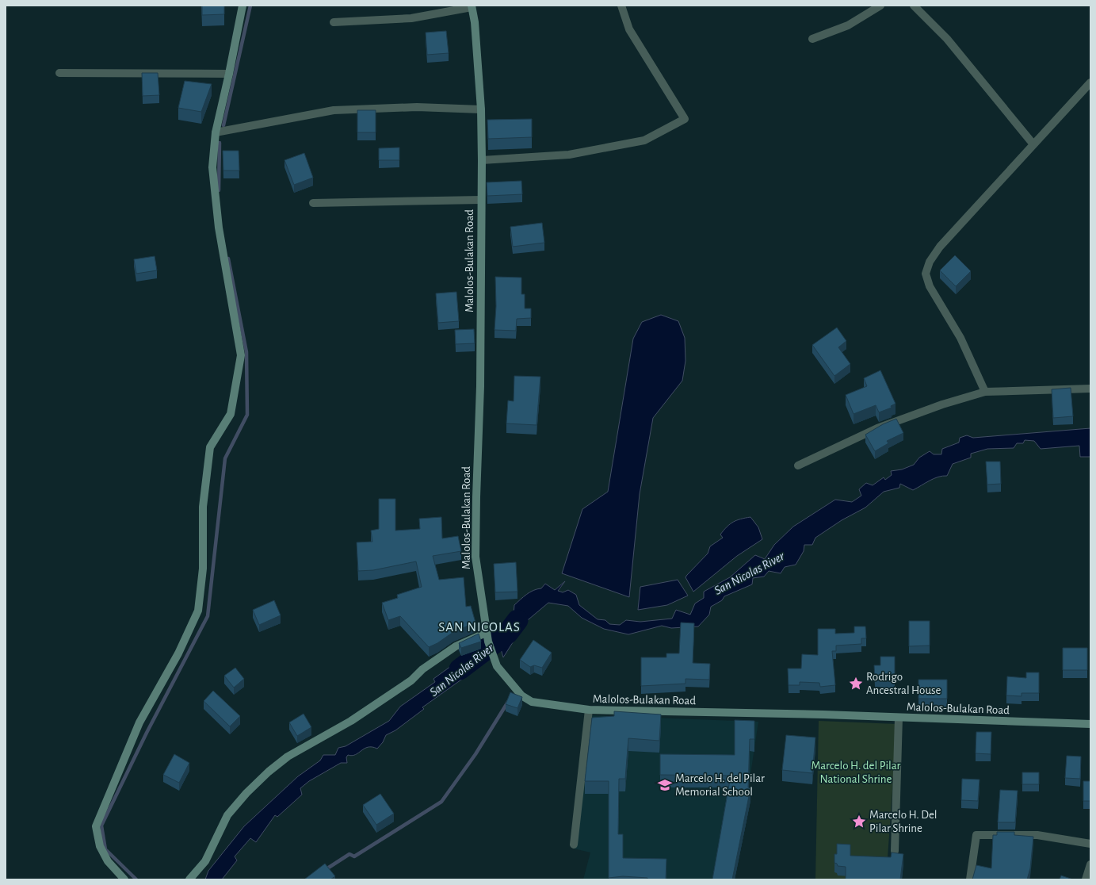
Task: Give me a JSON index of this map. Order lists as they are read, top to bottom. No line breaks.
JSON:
{"streets":{"street":["Malolos-Bulakan Road"]},"districts":["SAN NICOLAS"],"water":["San Nicolas River"],"parks":["Marcelo H. del Pilar National Shrine"],"places":{"place":["Rodrigo Ancestral House","Marcelo H. Del Pilar Shrine"],"school or university":["Marcelo H. del Pilar Memorial School"]}}
